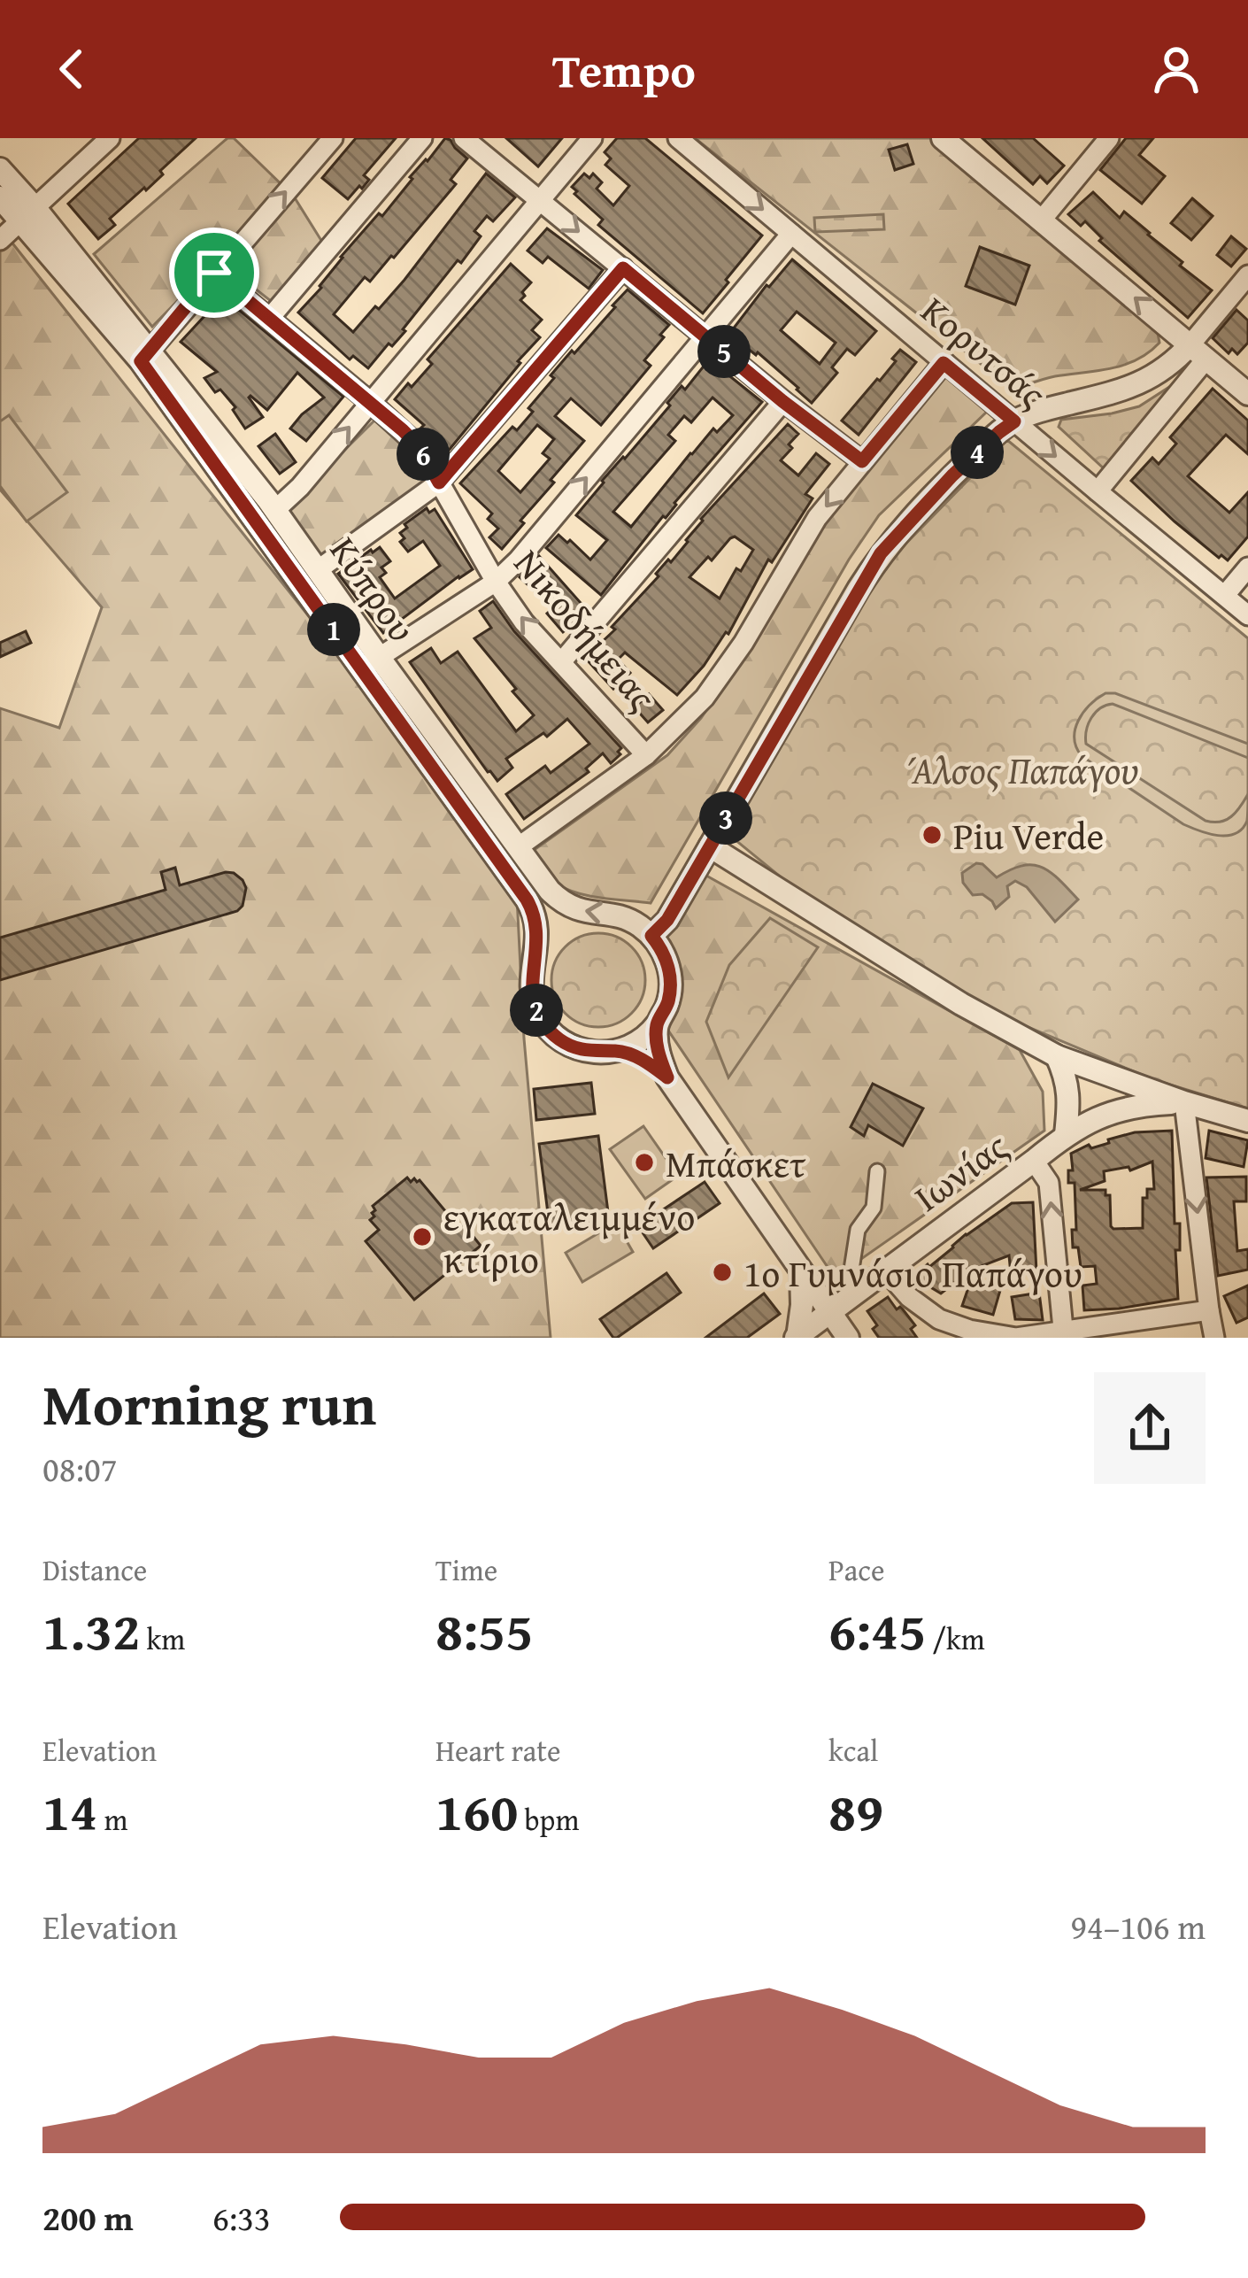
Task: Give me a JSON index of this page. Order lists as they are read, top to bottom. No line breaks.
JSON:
{"streets":{"street":["Κορυτσάς","Κύπρου","Νικοδήμειας","Ιωνίας"]},"crossings":[["Κύπρου","Ιωνίας"]],"parks":["Άλσος Παπάγου"],"places":["Piu Verde","Μπάσκετ","εγκαταλειμμένο κτίριο","1ο Γυμνάσιο Παπάγου"],"page":{"header":"Tempo","pins":["5","4","6","1","3","2"],"heading":["Morning run","08:07"],"stats":[["Distance","1.32 km"],["Time","8:55"],["Pace","6:45 /km"],["Elevation","14 m"],["Heart rate","160 bpm"],["kcal","89"]],"chart":["Elevation","94–106 m"],"list":[{"name":"200 m","note":"6:33"}]}}
